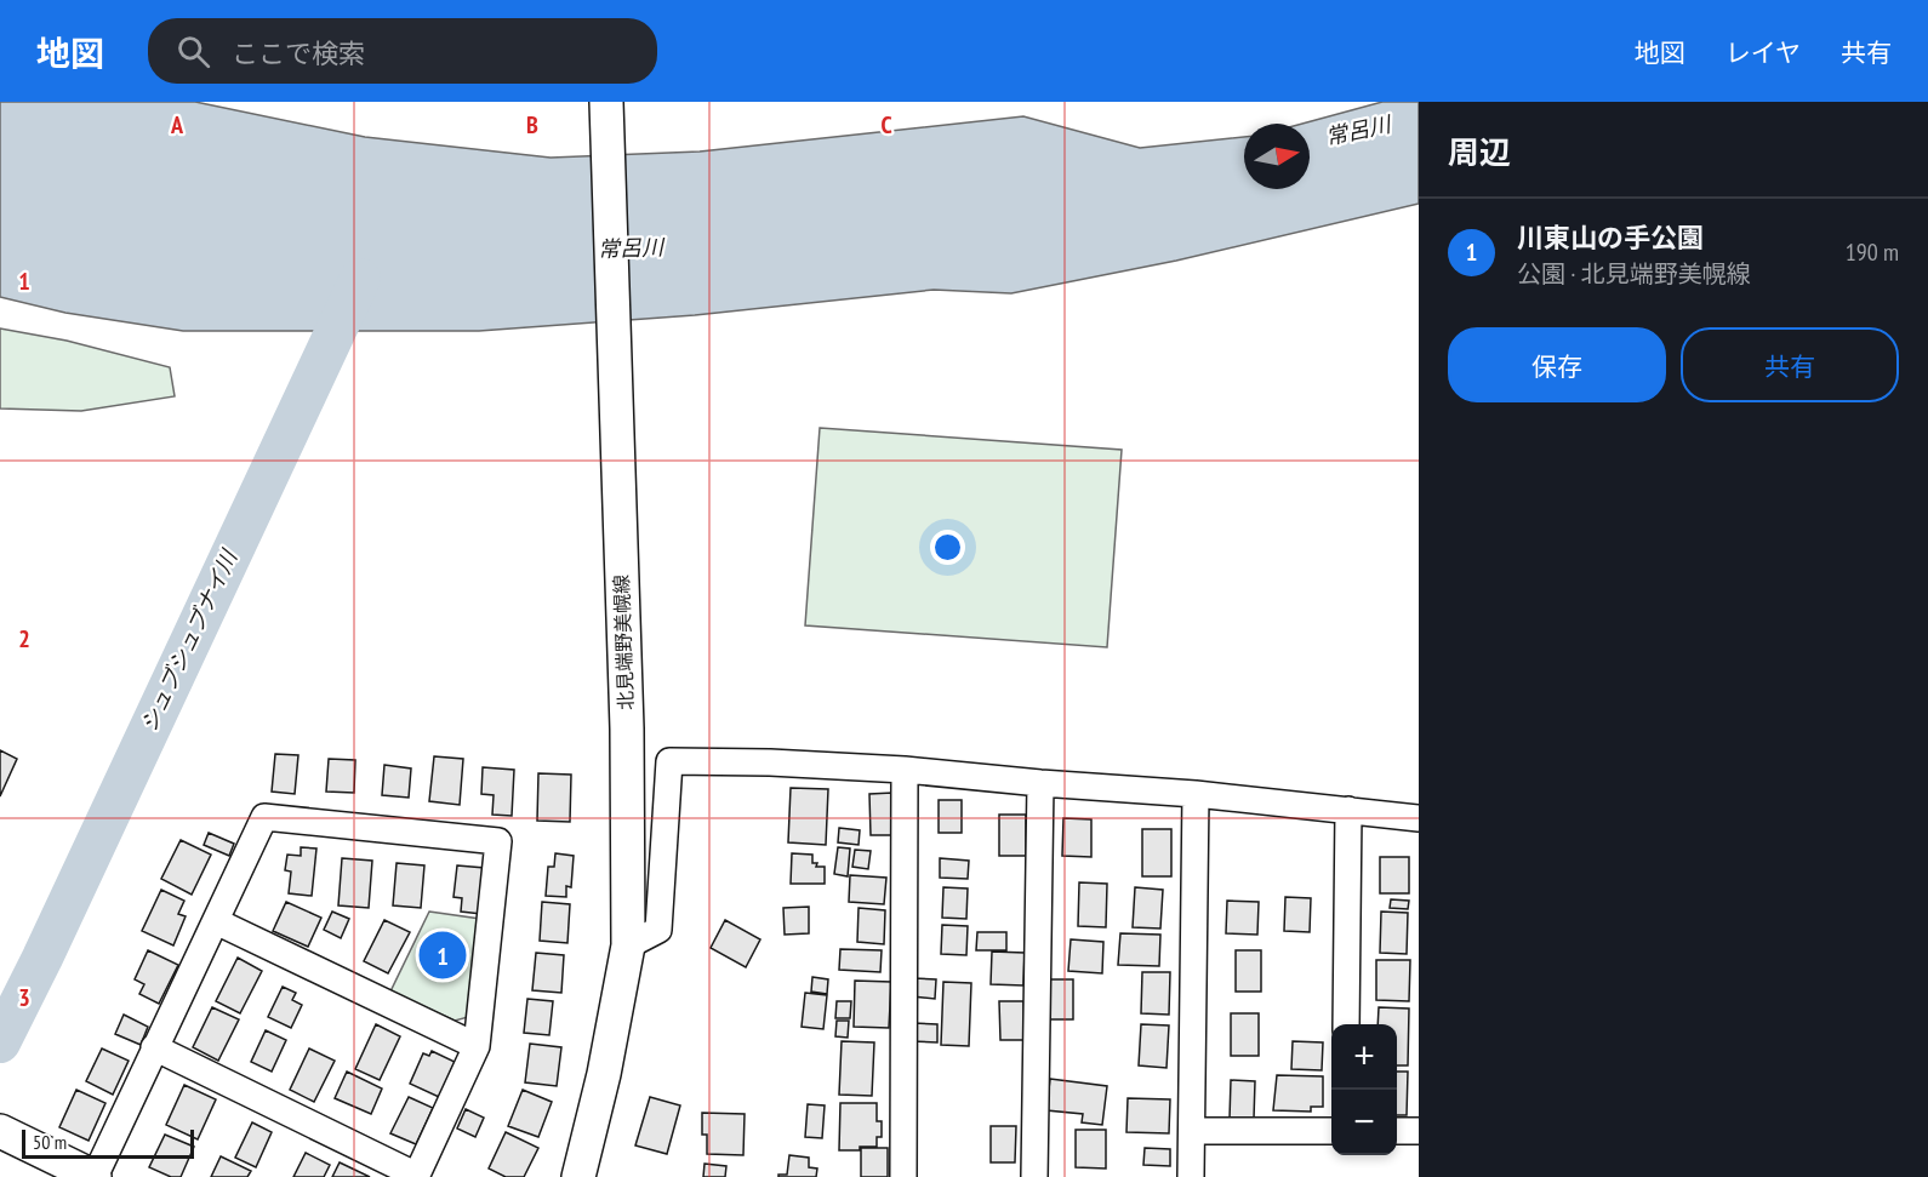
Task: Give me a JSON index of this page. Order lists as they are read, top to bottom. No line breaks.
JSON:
{"streets":{"main road":["北見端野美幌線"]},"water":["常呂川","シュブシュブナイ川"],"scale_bar":"50 m","north":"right","page":{"header":"地図","search":"ここで検索","nav":["地図","レイヤ","共有"],"heading":"周辺","list":[{"mark":"1","name":"川東山の手公園","note":"公園 · 北見端野美幌線","value":"190 m"}],"buttons":["保存","共有"],"pins":"1","map_buttons":["+","−"],"scale":"50 m"},"grid":{"columns":["A","B","C"],"rows":["1","2","3"]}}
